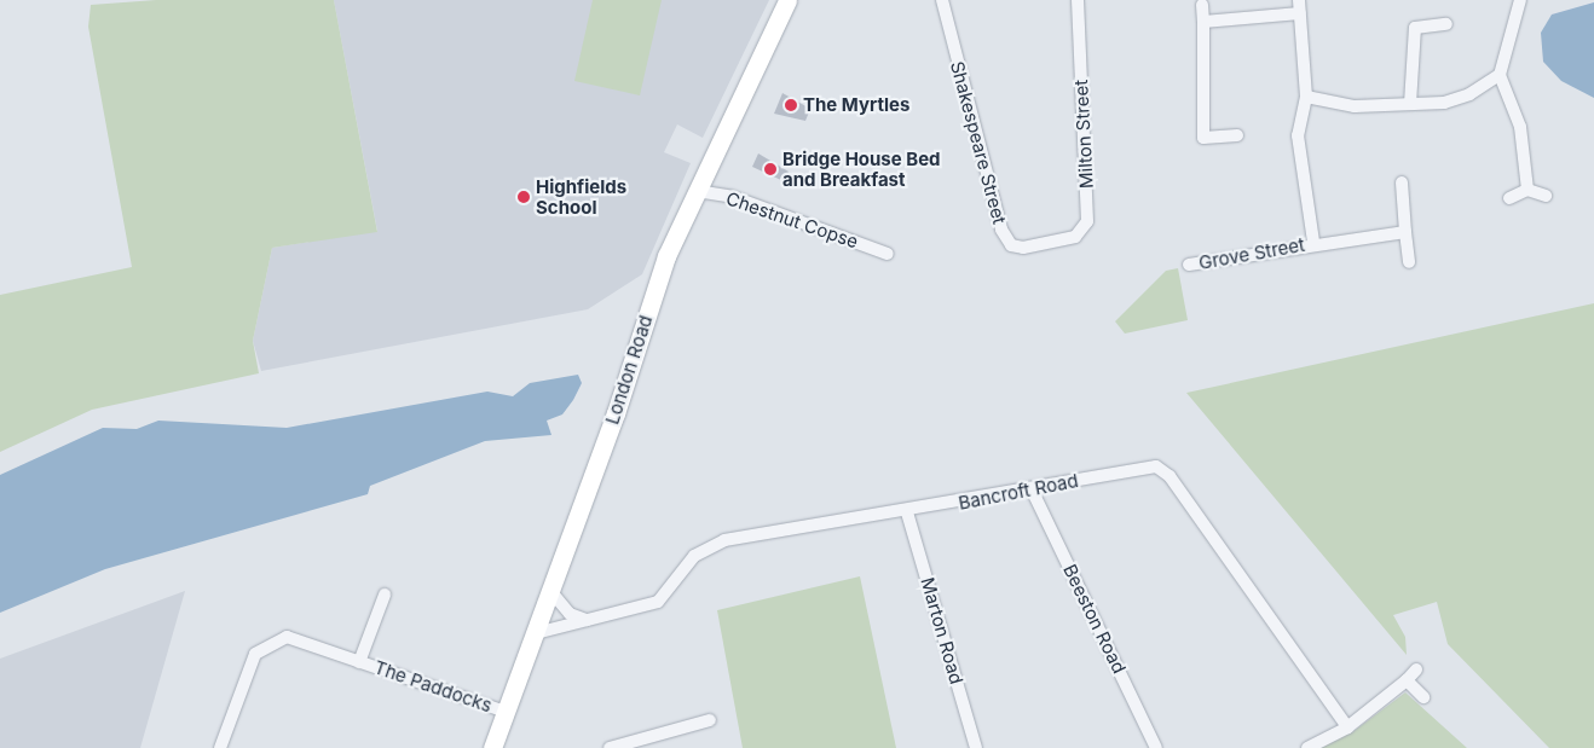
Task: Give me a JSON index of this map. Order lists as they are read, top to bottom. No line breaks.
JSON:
{"streets":{"main road":["London Road"],"street":["Milton Street","Shakespeare Street","Chestnut Copse","Grove Street","Bancroft Road","Beeston Road","Marton Road","The Paddocks"]},"crossings":[["Milton Street","Shakespeare Street"],["Chestnut Copse","London Road"],["London Road","Bancroft Road"],["London Road","The Paddocks"],["Bancroft Road","Beeston Road"],["Bancroft Road","Marton Road"]],"places":["The Myrtles","Bridge House Bed and Breakfast","Highfields School"]}
